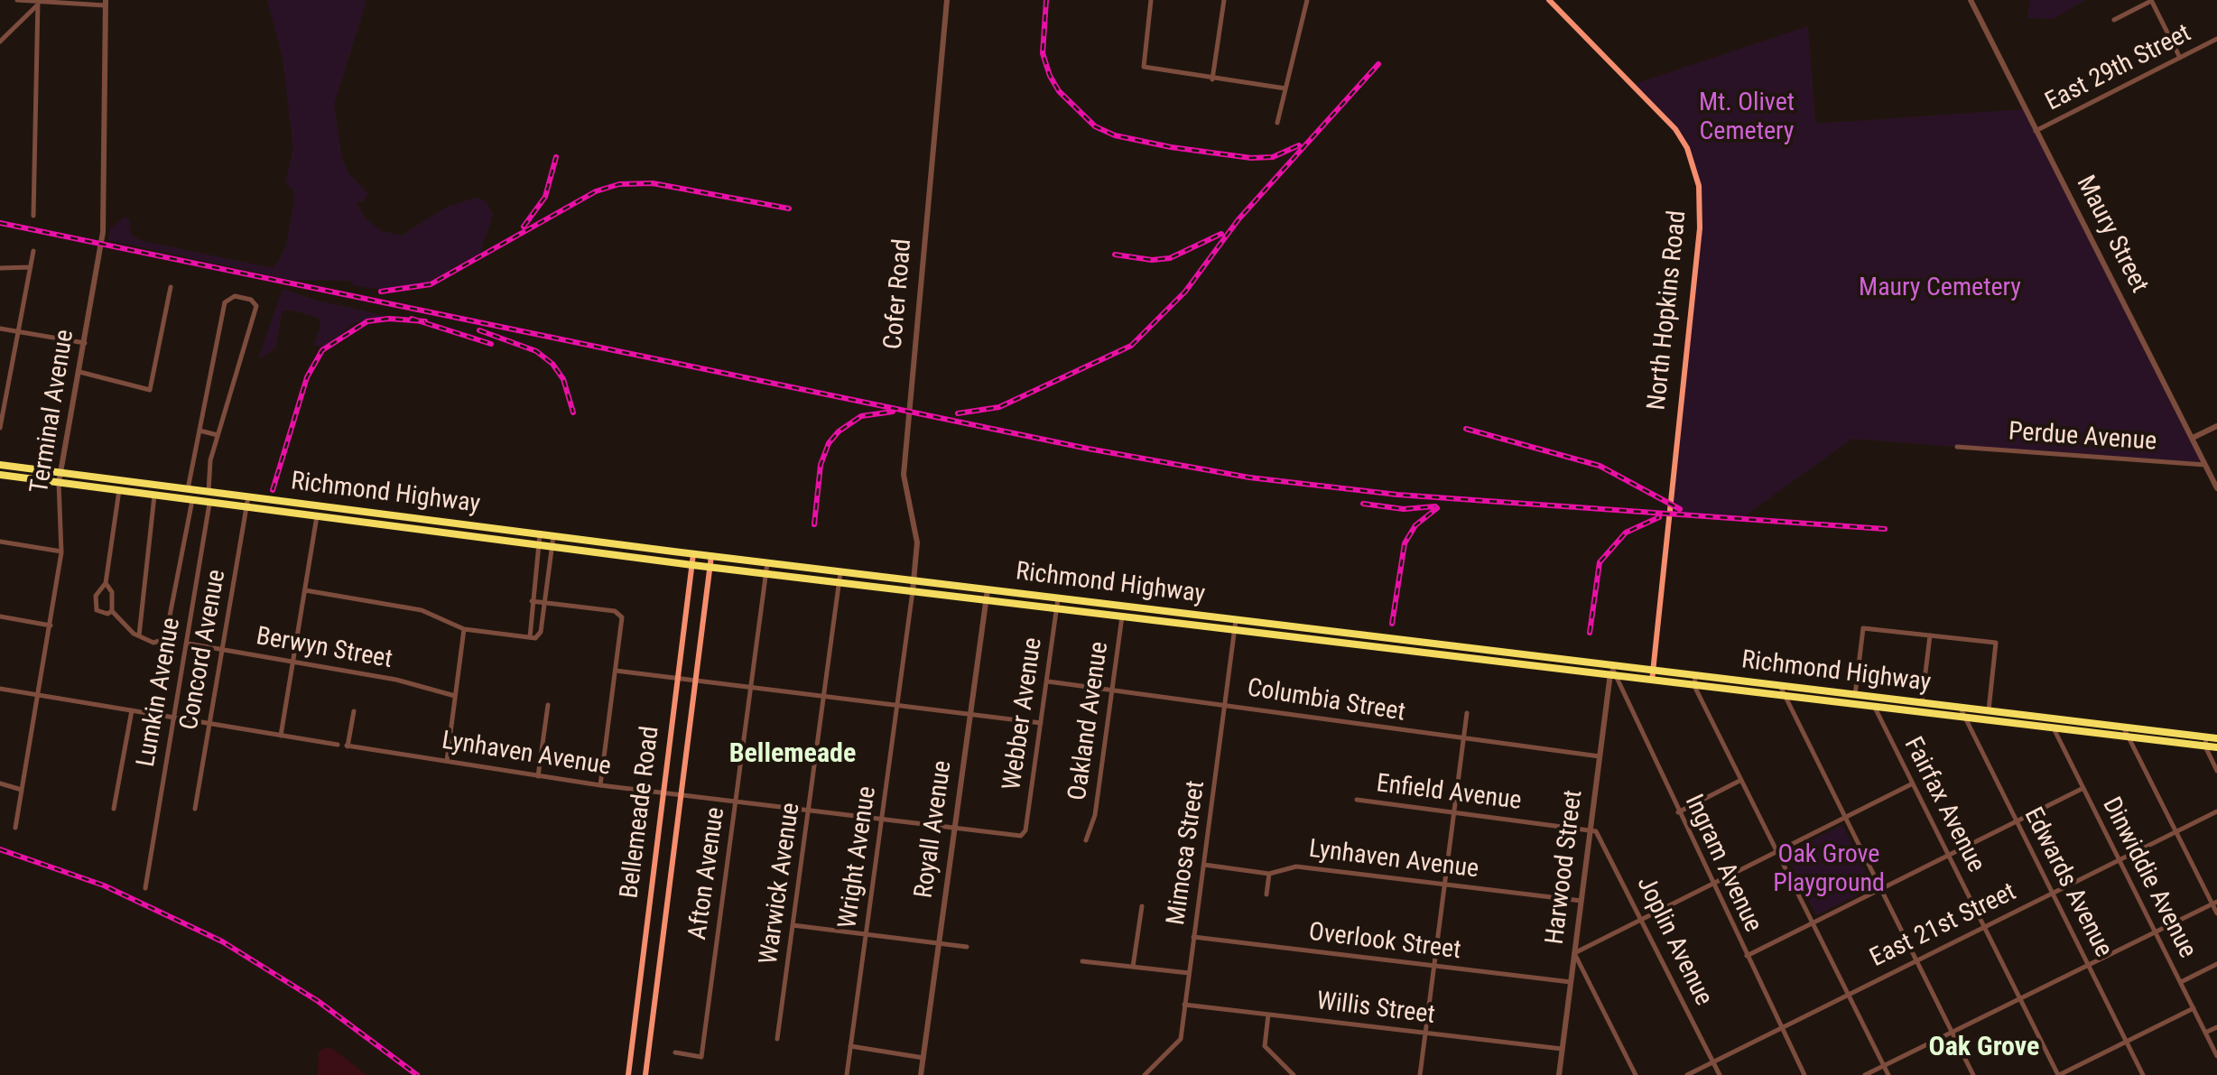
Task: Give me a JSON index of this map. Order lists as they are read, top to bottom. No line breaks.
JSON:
{"streets":{"main road":["North Hopkins Road","Richmond Highway","Bellemeade Road"],"street":["East 29th Street","Maury Street","Cofer Road","Terminal Avenue","Perdue Avenue","Berwyn Street","Concord Avenue","Lumkin Avenue","Columbia Street","Webber Avenue","Oakland Avenue","Lynhaven Avenue","Enfield Avenue","Fairfax Avenue","Royall Avenue","Mimosa Street","Wright Avenue","Ingram Avenue","Harwood Street","Afton Avenue","Dinwiddie Avenue","Edwards Avenue","Warwick Avenue","East 21st Street","Joplin Avenue","Overlook Street","Willis Street"]},"crossings":[["East 29th Street","Maury Street"],["Maury Street","Perdue Avenue"],["Cofer Road","Richmond Highway"],["Cofer Road","Wright Avenue"],["North Hopkins Road","Richmond Highway"],["Terminal Avenue","Richmond Highway"],["Richmond Highway","Concord Avenue"],["Richmond Highway","Lumkin Avenue"],["Richmond Highway","Webber Avenue"],["Richmond Highway","Oakland Avenue"],["Richmond Highway","Fairfax Avenue"],["Richmond Highway","Bellemeade Road"],["Richmond Highway","Royall Avenue"],["Richmond Highway","Mimosa Street"],["Richmond Highway","Wright Avenue"],["Richmond Highway","Ingram Avenue"],["Richmond Highway","Harwood Street"],["Richmond Highway","Afton Avenue"],["Richmond Highway","Dinwiddie Avenue"],["Richmond Highway","Edwards Avenue"],["Richmond Highway","Warwick Avenue"],["Berwyn Street","Concord Avenue"],["Berwyn Street","Lumkin Avenue"],["Columbia Street","Webber Avenue"],["Columbia Street","Oakland Avenue"],["Columbia Street","Mimosa Street"],["Columbia Street","Harwood Street"],["Webber Avenue","Lynhaven Avenue"],["Lynhaven Avenue","Bellemeade Road"],["Lynhaven Avenue","Royall Avenue"],["Lynhaven Avenue","Mimosa Street"],["Lynhaven Avenue","Wright Avenue"],["Lynhaven Avenue","Harwood Street"],["Lynhaven Avenue","Afton Avenue"],["Lynhaven Avenue","Warwick Avenue"],["Enfield Avenue","Harwood Street"],["Enfield Avenue","Joplin Avenue"],["Fairfax Avenue","East 21st Street"],["Mimosa Street","Overlook Street"],["Mimosa Street","Willis Street"],["Ingram Avenue","Harwood Street"],["Ingram Avenue","East 21st Street"],["Harwood Street","Joplin Avenue"],["Harwood Street","Overlook Street"],["Harwood Street","Willis Street"],["Dinwiddie Avenue","East 21st Street"],["Edwards Avenue","East 21st Street"],["East 21st Street","Joplin Avenue"]],"districts":["Bellemeade","Oak Grove"],"parks":["Mt. Olivet Cemetery","Maury Cemetery","Oak Grove Playground"]}
